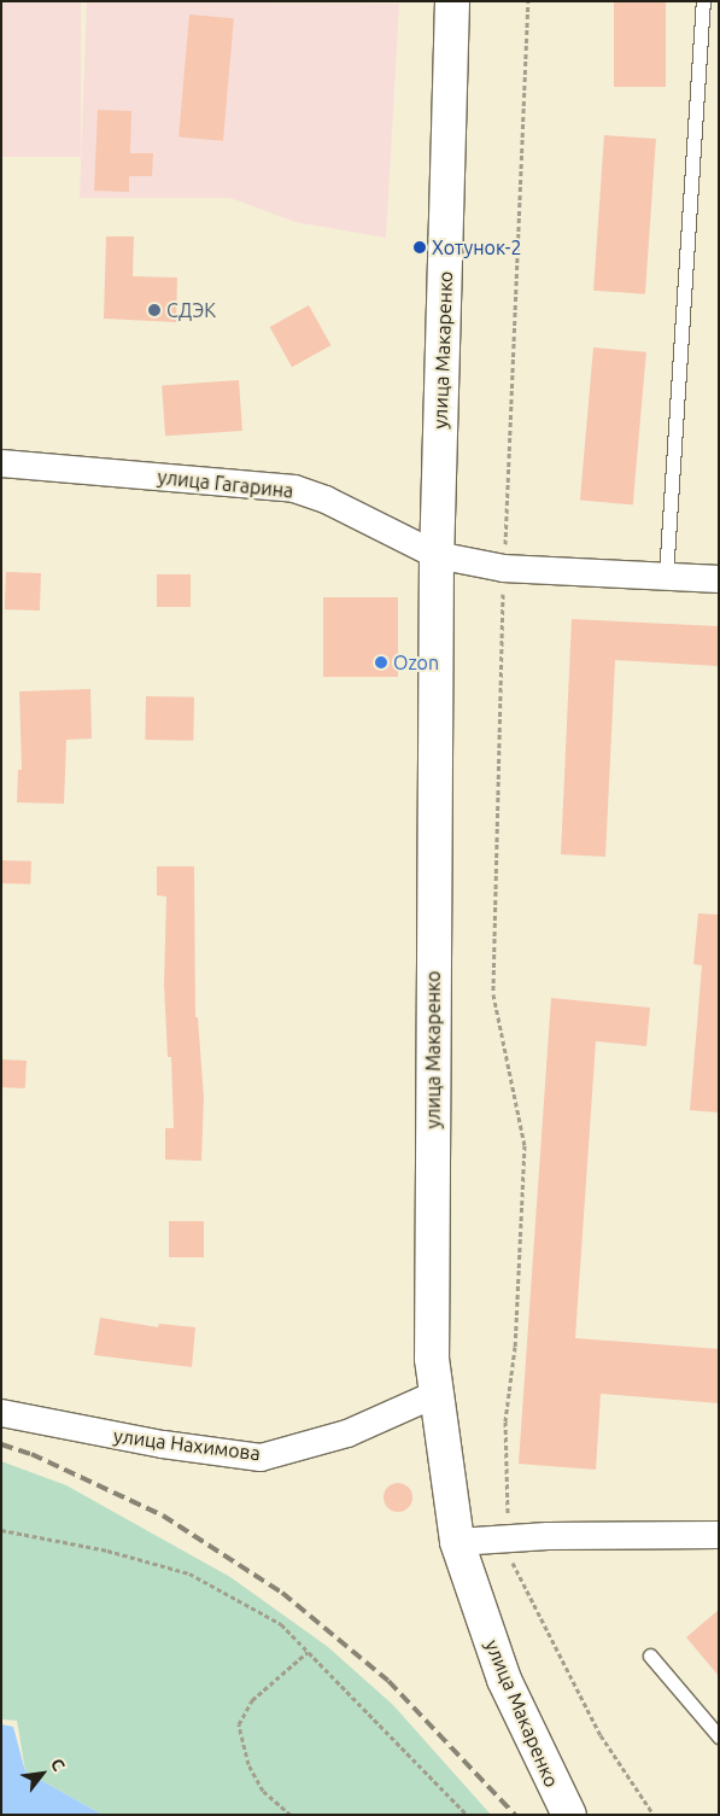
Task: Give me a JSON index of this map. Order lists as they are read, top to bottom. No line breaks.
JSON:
{"streets":{"main road":["улица Макаренко"],"street":["улица Гагарина","улица Нахимова"]},"crossings":[["улица Макаренко","улица Гагарина"],["улица Макаренко","улица Нахимова"]],"places":["Хотунок-2","СДЭК","Ozon"],"north":"top right"}
